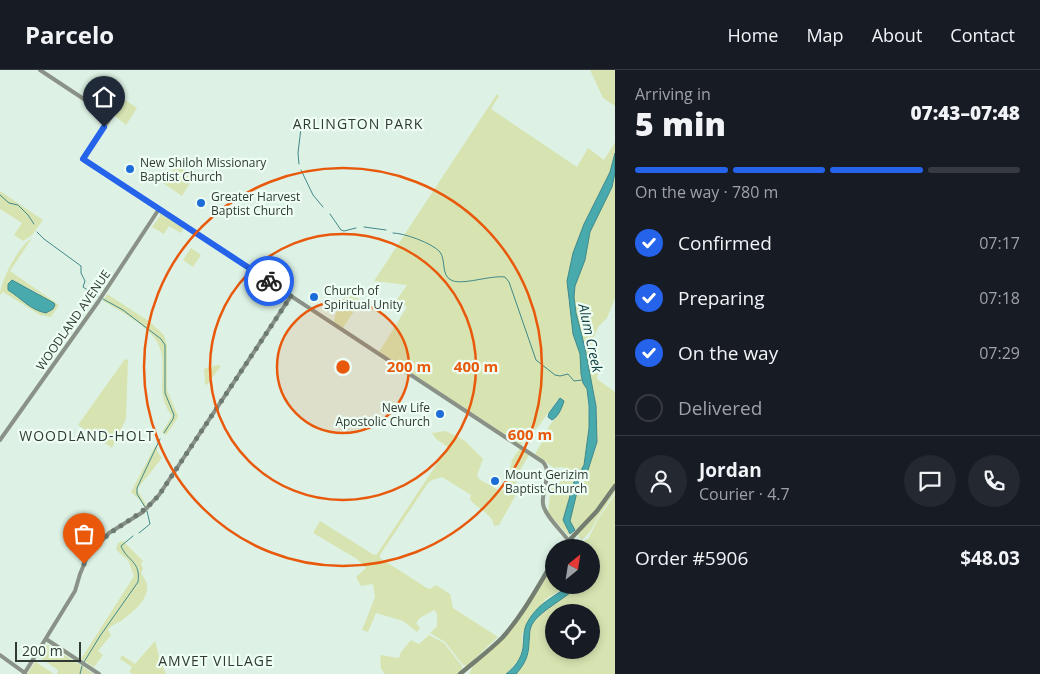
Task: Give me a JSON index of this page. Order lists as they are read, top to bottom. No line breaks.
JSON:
{"streets":{"street":["WOODLAND AVENUE"]},"districts":["ARLINGTON PARK","WOODLAND-HOLT","AMVET VILLAGE"],"water":["Alum Creek"],"places":["New Shiloh Missionary Baptist Church","Greater Harvest Baptist Church","Church of Spiritual Unity","New Life Apostolic Church","Mount Gerizim Baptist Church"],"scale_bar":"200 m","north":"top right","page":{"header":"Parcelo","nav":["Home","Map","About","Contact"],"heading":["5 min","Arriving in","07:43–07:48"],"panel":["Jordan","Courier · 4.7","Order #5906","$48.03"],"bar":"On the way · 780 m","list":[["Confirmed","07:17"],["Preparing","07:18"],["On the way","07:29"],"Delivered"],"scale":"200 m"},"rings":["200 m","400 m","600 m"]}
